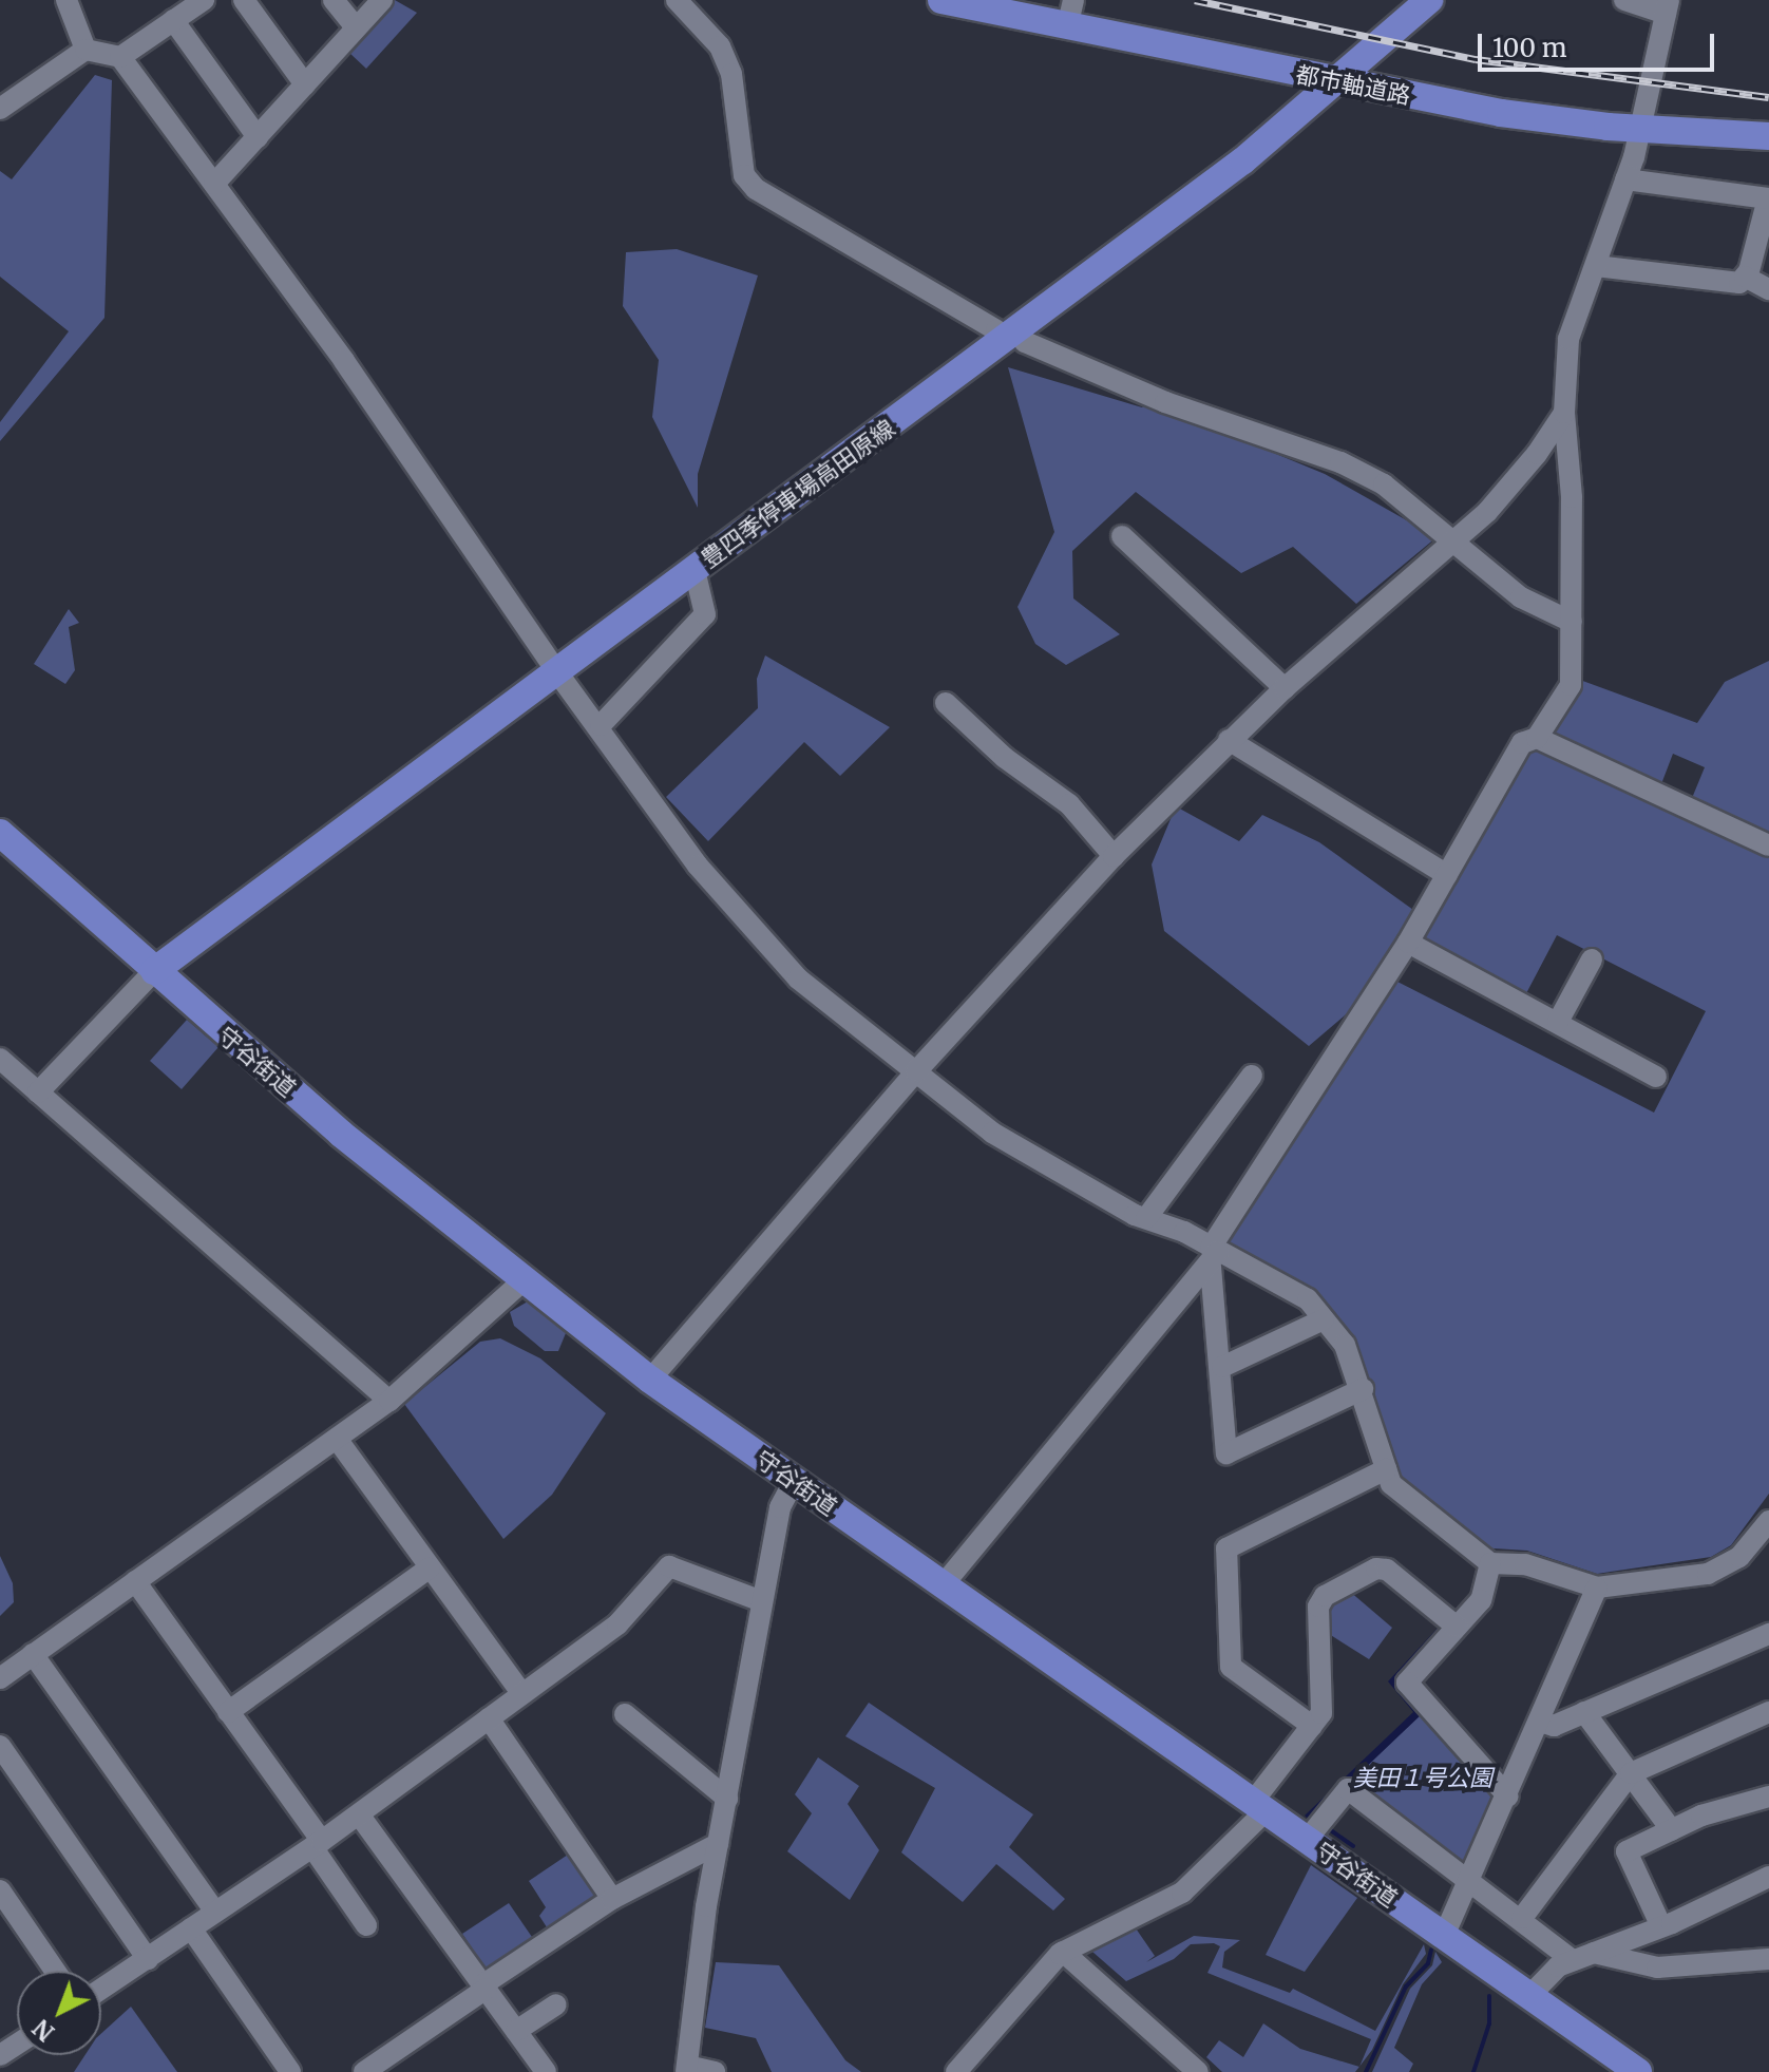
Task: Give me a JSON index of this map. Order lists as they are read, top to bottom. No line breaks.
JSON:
{"streets":{"main road":["都市軸道路","豊四季停車場高田原線","守谷街道"]},"crossings":[["都市軸道路","豊四季停車場高田原線"],["豊四季停車場高田原線","守谷街道"]],"parks":["美田１号公園"],"scale_bar":"100 m","north":"bottom left"}
